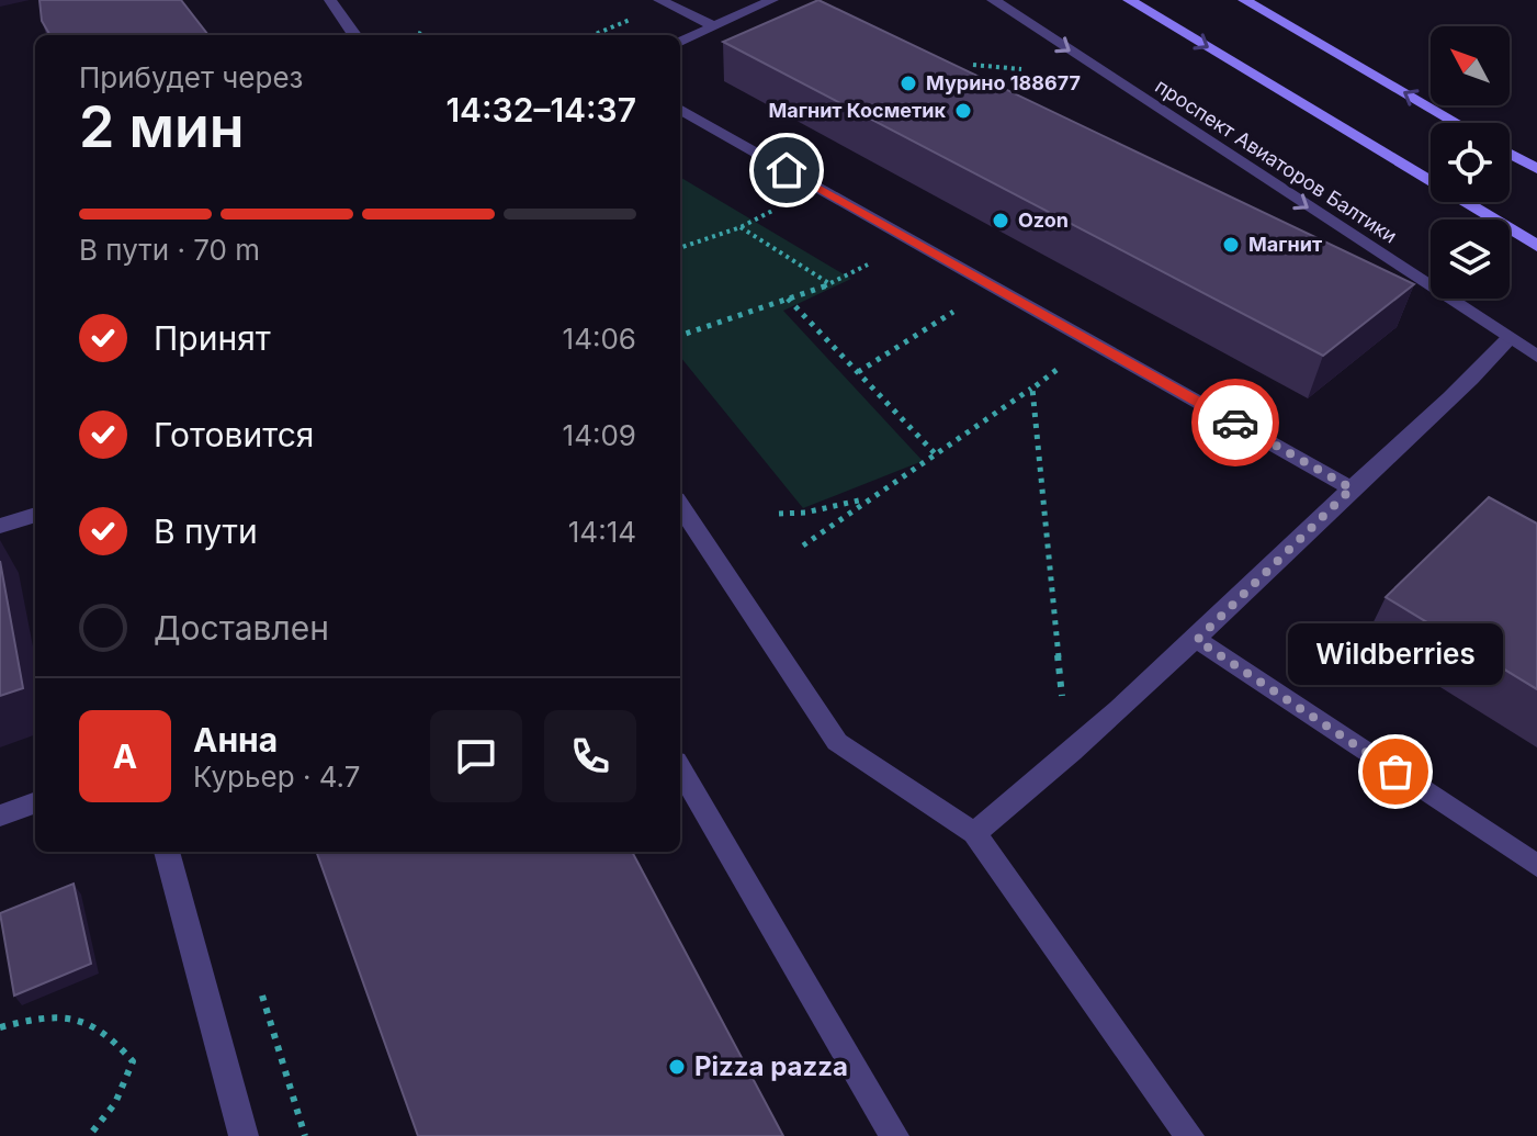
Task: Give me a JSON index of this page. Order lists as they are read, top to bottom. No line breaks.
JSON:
{"streets":{"street":["проспект Авиаторов Балтики"]},"places":["Мурино 188677","Магнит Косметик","Ozon","Магнит","Wildberries","Pizza pazza"],"north":"top left","page":{"heading":["2 мин","Прибудет через","14:32–14:37"],"panel":["Анна","Курьер · 4.7"],"bar":"В пути · 70 m","list":[["Принят","14:06"],["Готовится","14:09"],["В пути","14:14"],"Доставлен"],"bubble":"Wildberries","round":"А"}}
